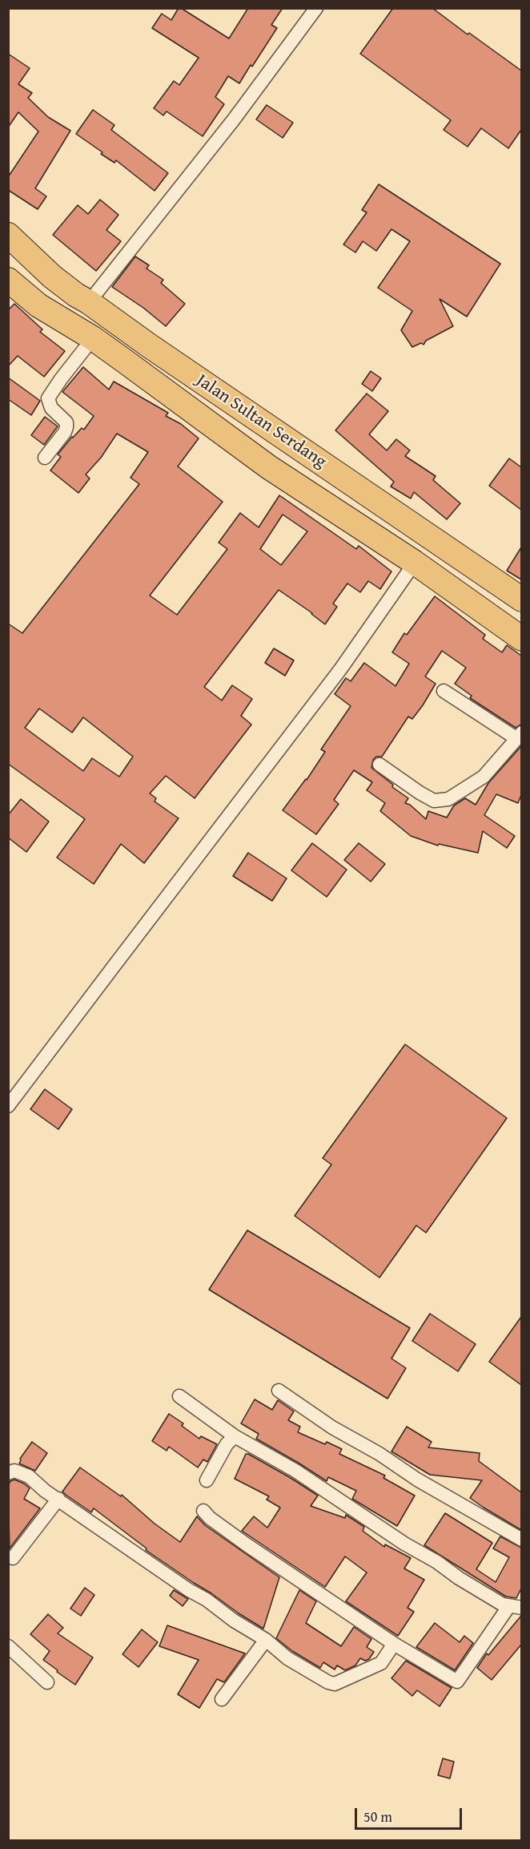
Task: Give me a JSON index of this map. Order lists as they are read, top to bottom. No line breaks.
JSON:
{"streets":{"highway":["Jalan Sultan Serdang"]},"scale_bar":"50 m"}
